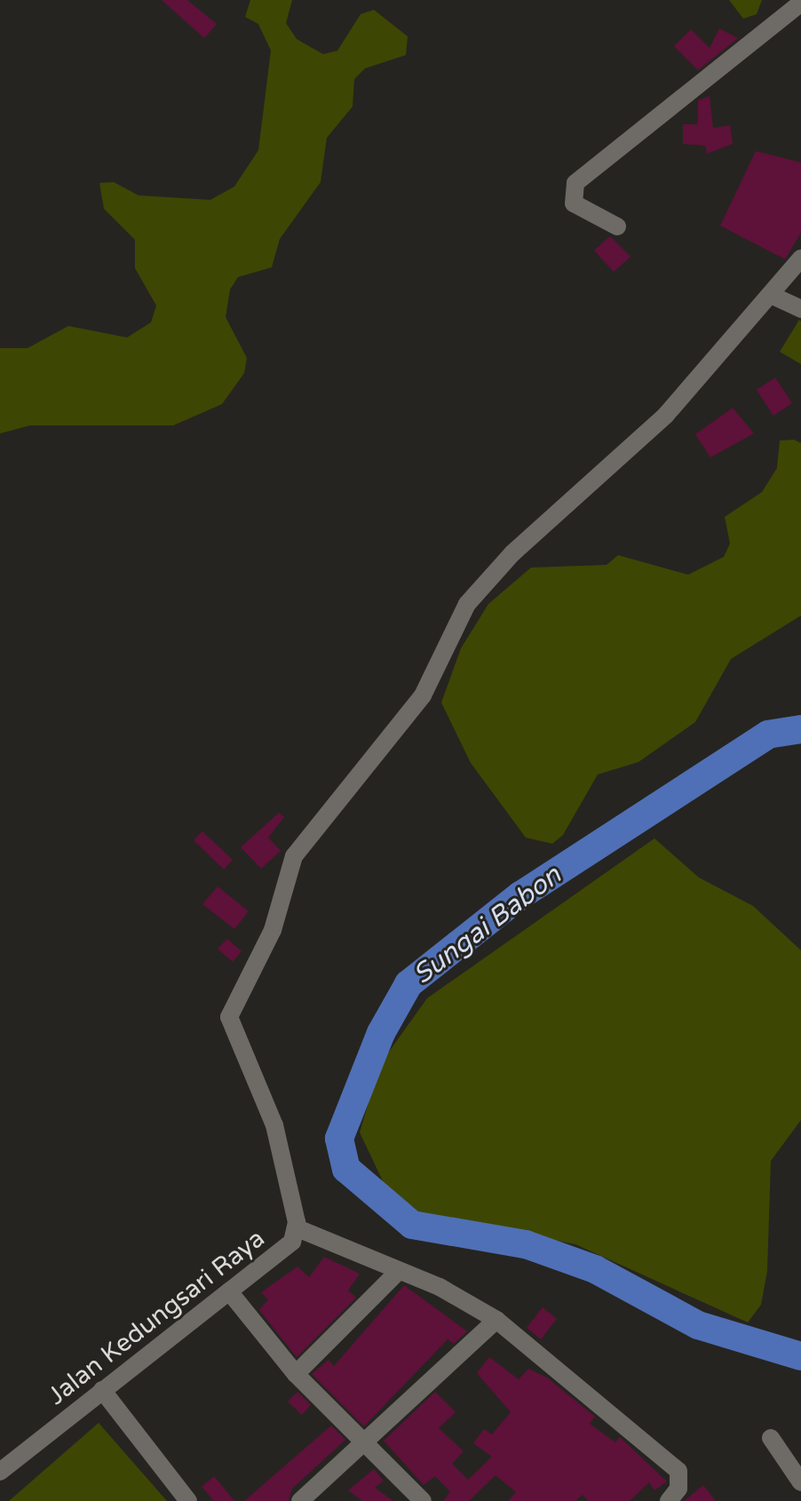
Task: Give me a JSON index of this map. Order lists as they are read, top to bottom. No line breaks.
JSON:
{"streets":{"street":["Jalan Kedungsari Raya"]},"water":["Sungai Babon"]}
